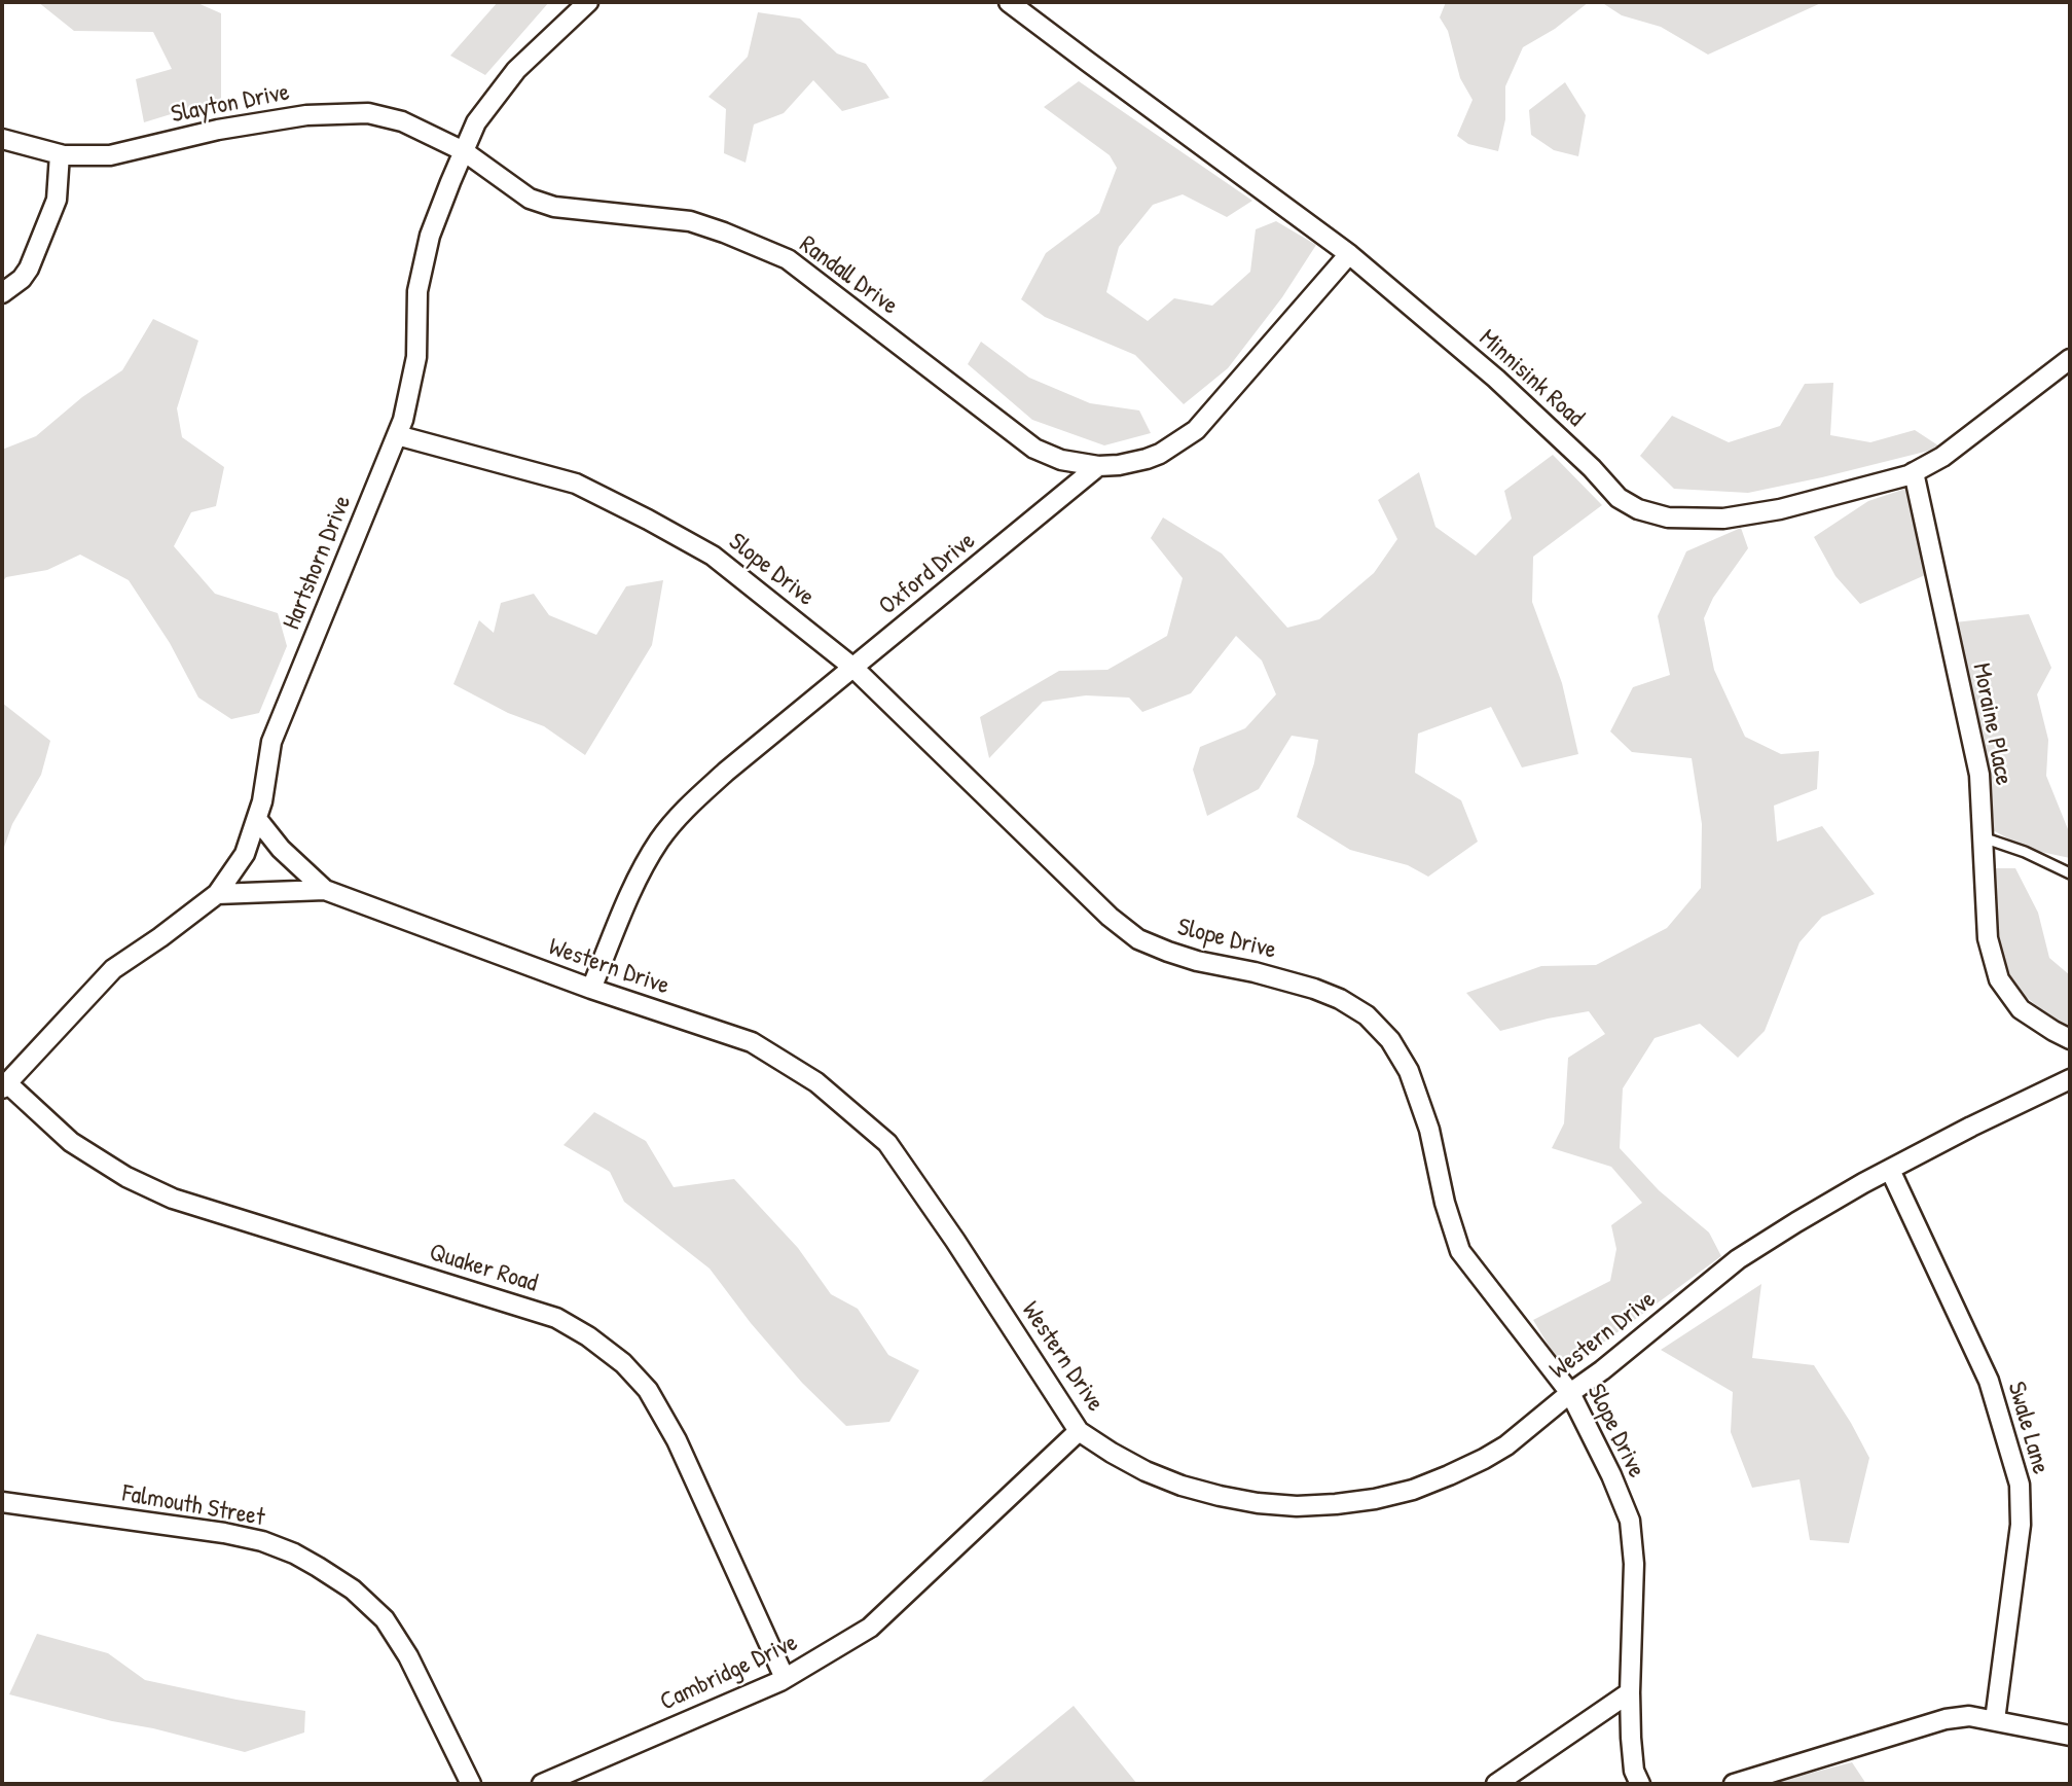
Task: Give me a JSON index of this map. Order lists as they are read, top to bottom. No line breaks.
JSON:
{"streets":{"street":["Slayton Drive","Randall Drive","Minnisink Road","Hartshorn Drive","Slope Drive","Oxford Drive","Moraine Place","Western Drive","Quaker Road","Swale Lane","Falmouth Street","Cambridge Drive"]},"crossings":[["Slayton Drive","Randall Drive"],["Slayton Drive","Hartshorn Drive"],["Randall Drive","Hartshorn Drive"],["Randall Drive","Oxford Drive"],["Minnisink Road","Moraine Place"],["Hartshorn Drive","Slope Drive"],["Hartshorn Drive","Western Drive"],["Hartshorn Drive","Quaker Road"],["Slope Drive","Oxford Drive"],["Slope Drive","Western Drive"],["Oxford Drive","Western Drive"],["Western Drive","Swale Lane"],["Western Drive","Cambridge Drive"],["Quaker Road","Cambridge Drive"]]}
